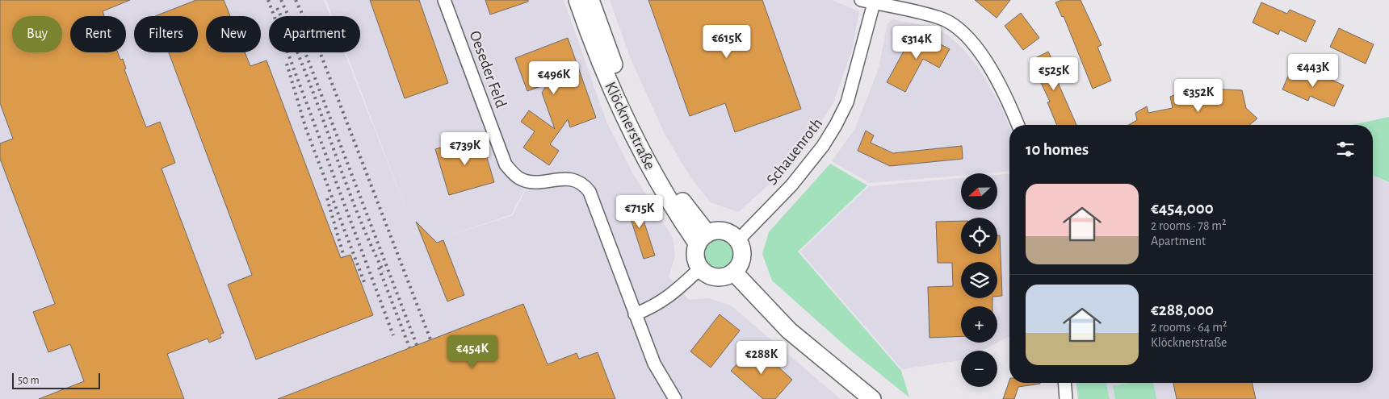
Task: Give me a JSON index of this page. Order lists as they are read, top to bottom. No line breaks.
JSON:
{"streets":{"main road":["Klöcknerstraße"],"street":["Oeseder Feld","Schauenroth"]},"crossings":[["Klöcknerstraße","Schauenroth"]],"scale_bar":"50 m","north":"left","page":{"chip":["Buy","Rent","Filters","New","Apartment"],"price":["€615K","€314K","€443K","€525K","€496K","€352K","€739K","€715K","€454K","€288K"],"heading":"10 homes","map_buttons":["+","−"],"list":[{"name":"€454,000","note":"2 rooms · 78 m² · Apartment"},{"name":"€288,000","note":"2 rooms · 64 m² · Klöcknerstraße"}],"scale":"50 m"}}
